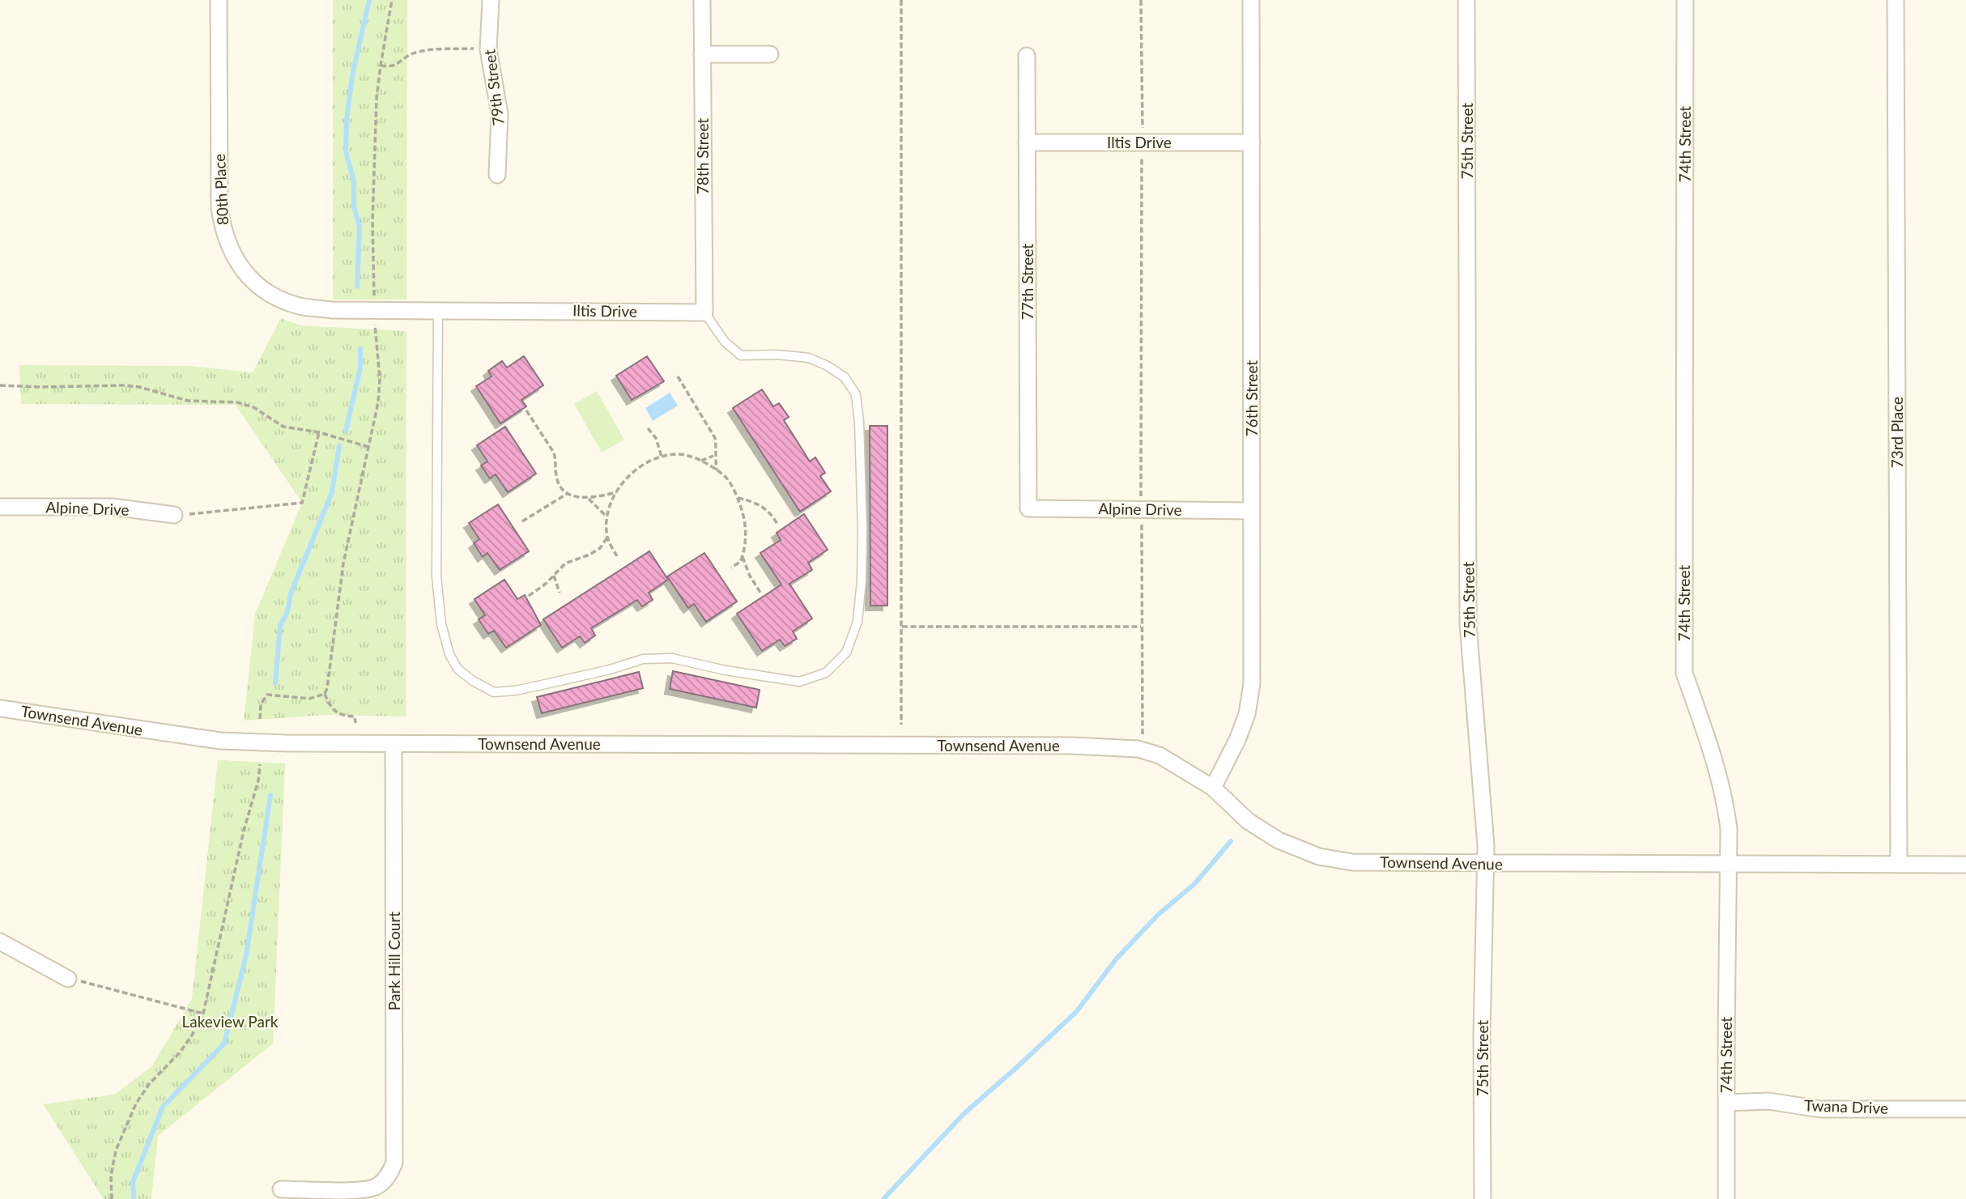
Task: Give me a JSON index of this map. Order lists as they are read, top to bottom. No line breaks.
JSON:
{"streets":{"street":["79th Street","75th Street","Iltis Drive","74th Street","78th Street","80th Place","77th Street","76th Street","73rd Place","Alpine Drive","Townsend Avenue","Park Hill Court","Twana Drive"]},"crossings":[["75th Street","Townsend Avenue"],["Iltis Drive","78th Street"],["Iltis Drive","80th Place"],["Iltis Drive","77th Street"],["Iltis Drive","76th Street"],["74th Street","Townsend Avenue"],["74th Street","Twana Drive"],["77th Street","Alpine Drive"],["76th Street","Alpine Drive"],["76th Street","Townsend Avenue"],["73rd Place","Townsend Avenue"],["Townsend Avenue","Park Hill Court"]],"parks":["Lakeview Park"]}
